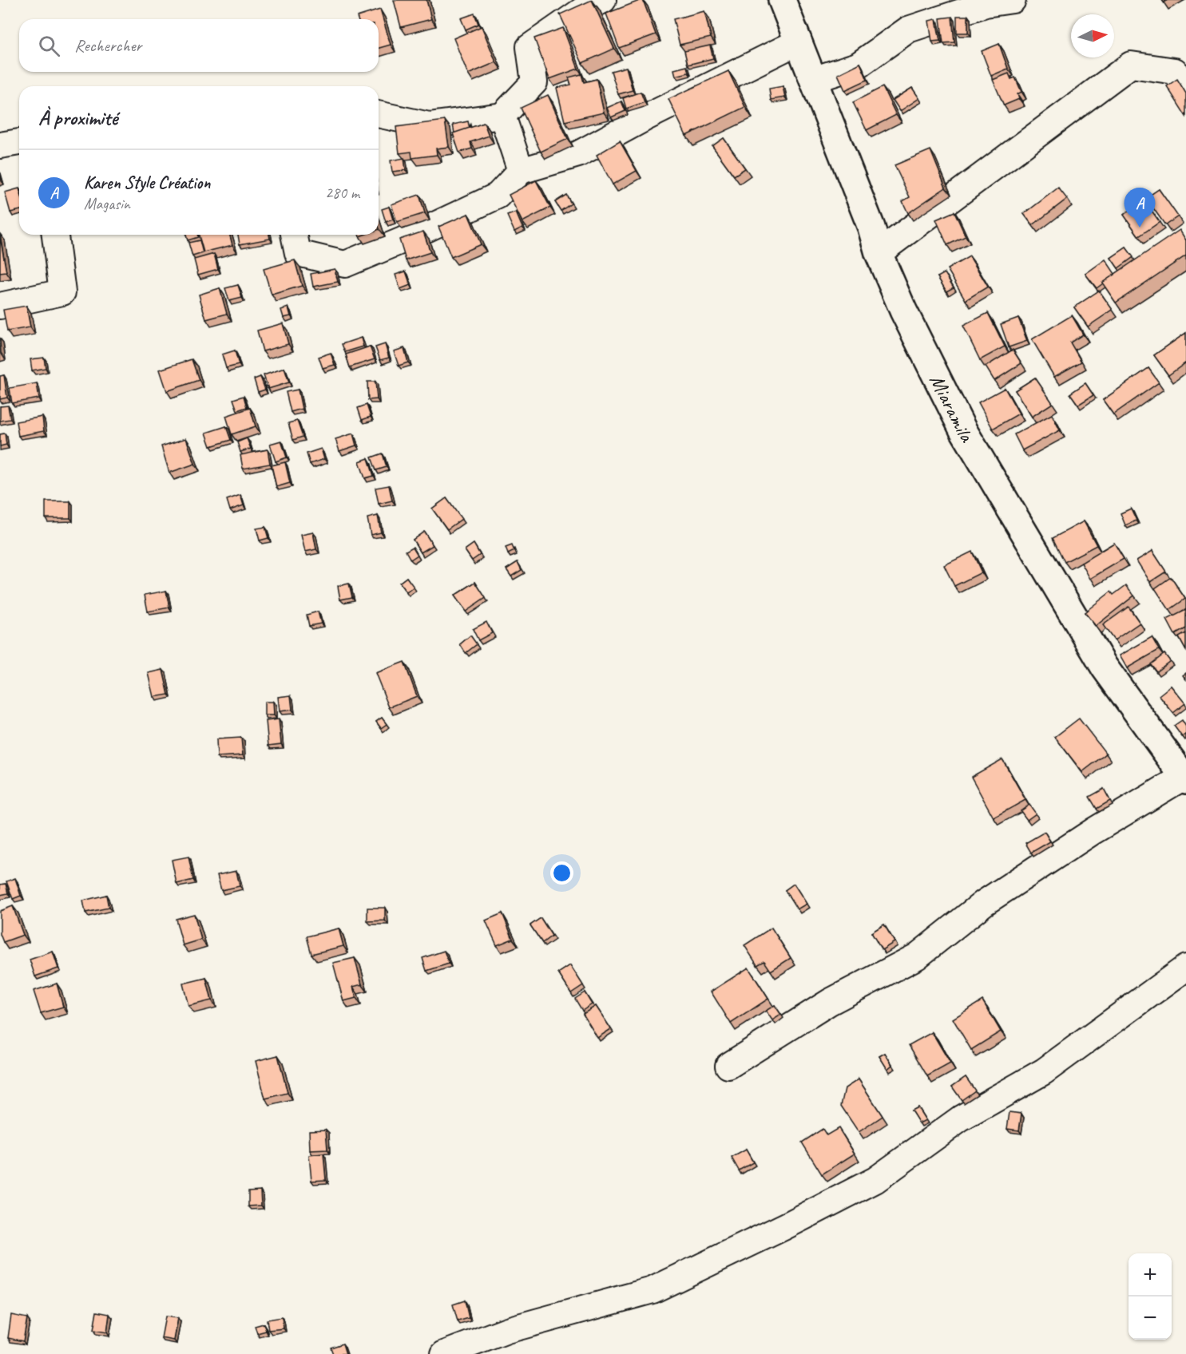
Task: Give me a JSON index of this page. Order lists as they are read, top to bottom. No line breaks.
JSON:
{"streets":{"main road":["Miaramila"]},"north":"right","page":{"search":"Rechercher","heading":"À proximité","list":[{"mark":"A","name":"Karen Style Création","note":"Magasin","value":"280 m"}],"pins":"A","map_buttons":["+","−"]}}
